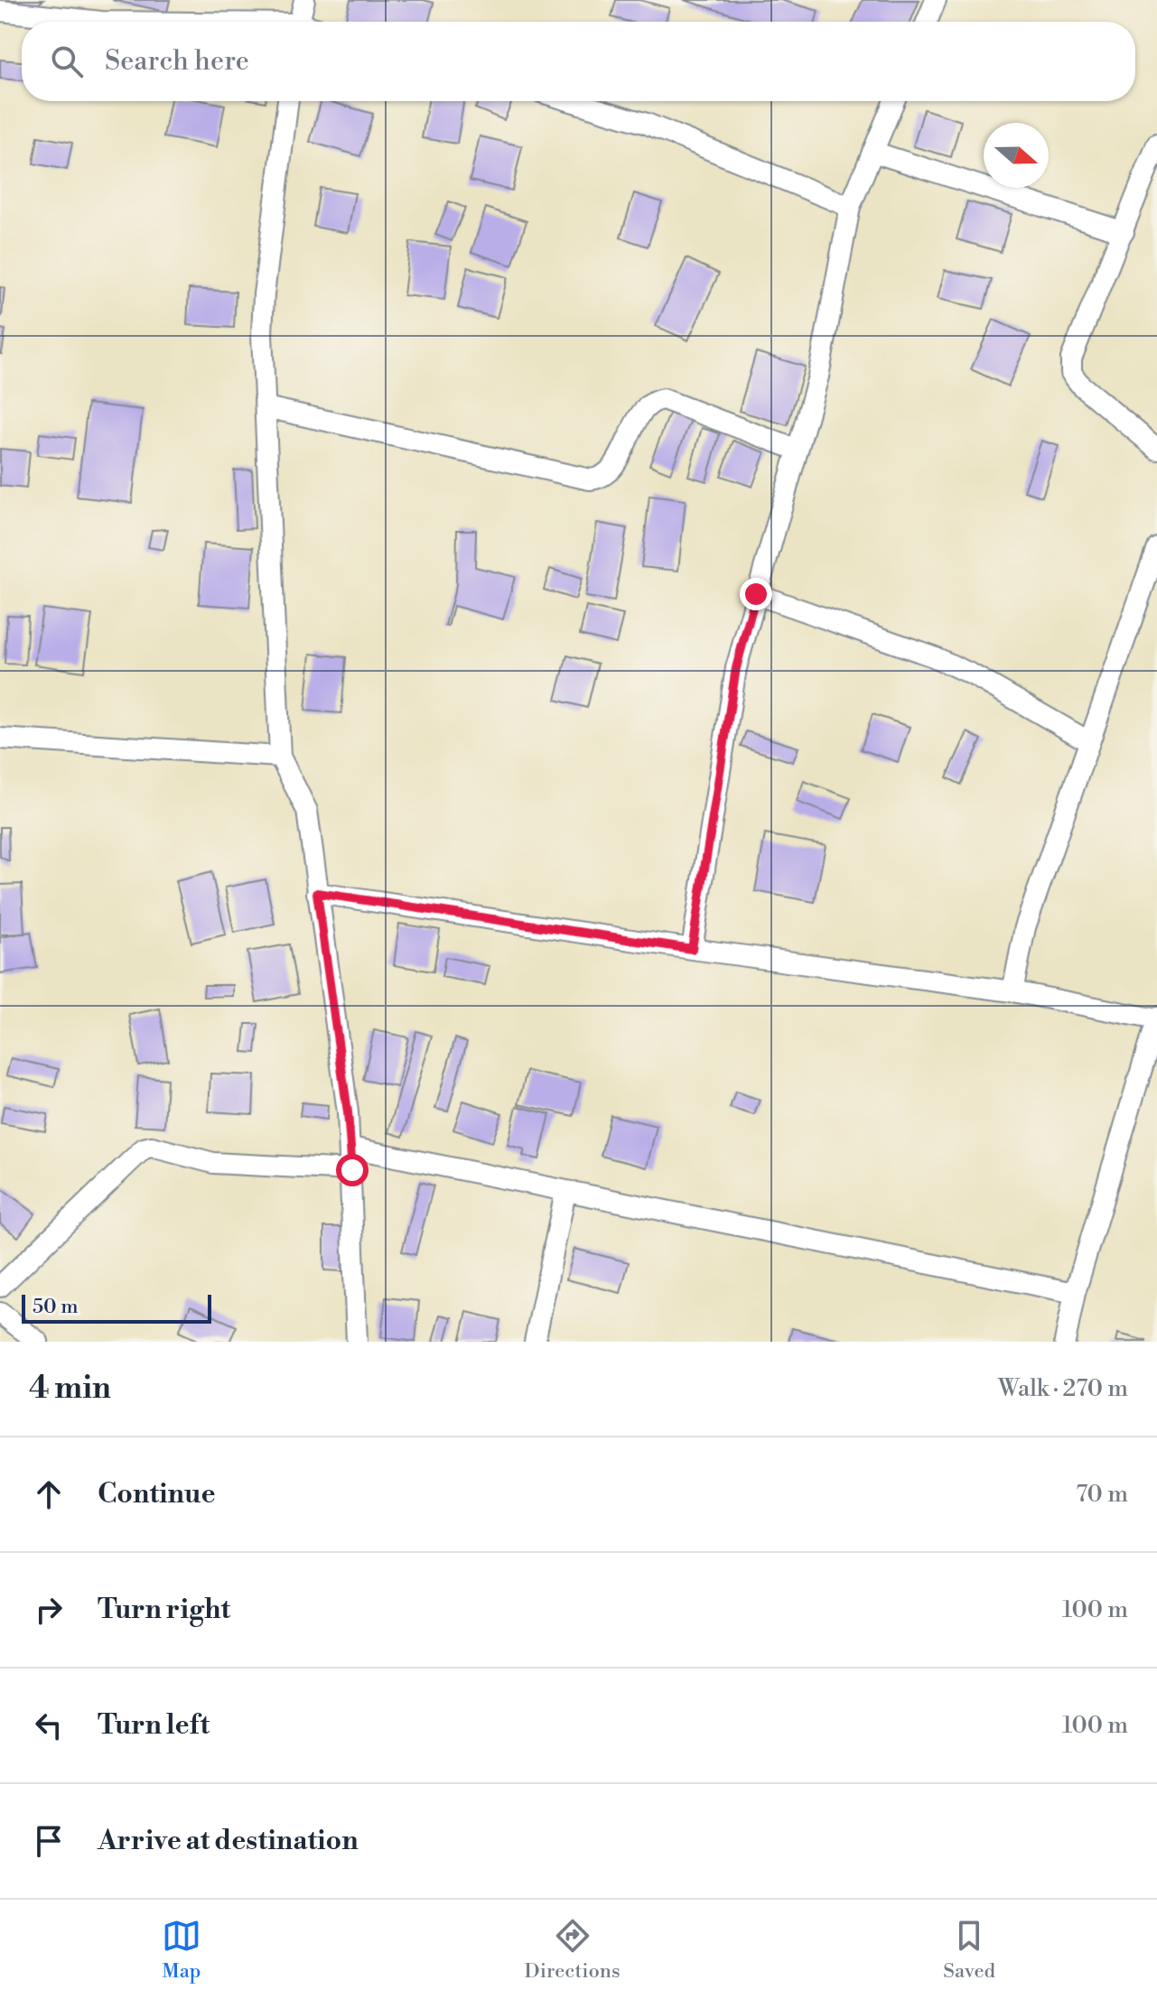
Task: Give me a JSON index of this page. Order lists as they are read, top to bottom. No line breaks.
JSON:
{"scale_bar":"50 m","north":"right","page":{"search":"Search here","scale":"50 m","heading":["4 min","Walk · 270 m"],"list":[["Continue","70 m"],["Turn right","100 m"],["Turn left","100 m"],"Arrive at destination"],"nav":["Map","Directions","Saved"]}}
